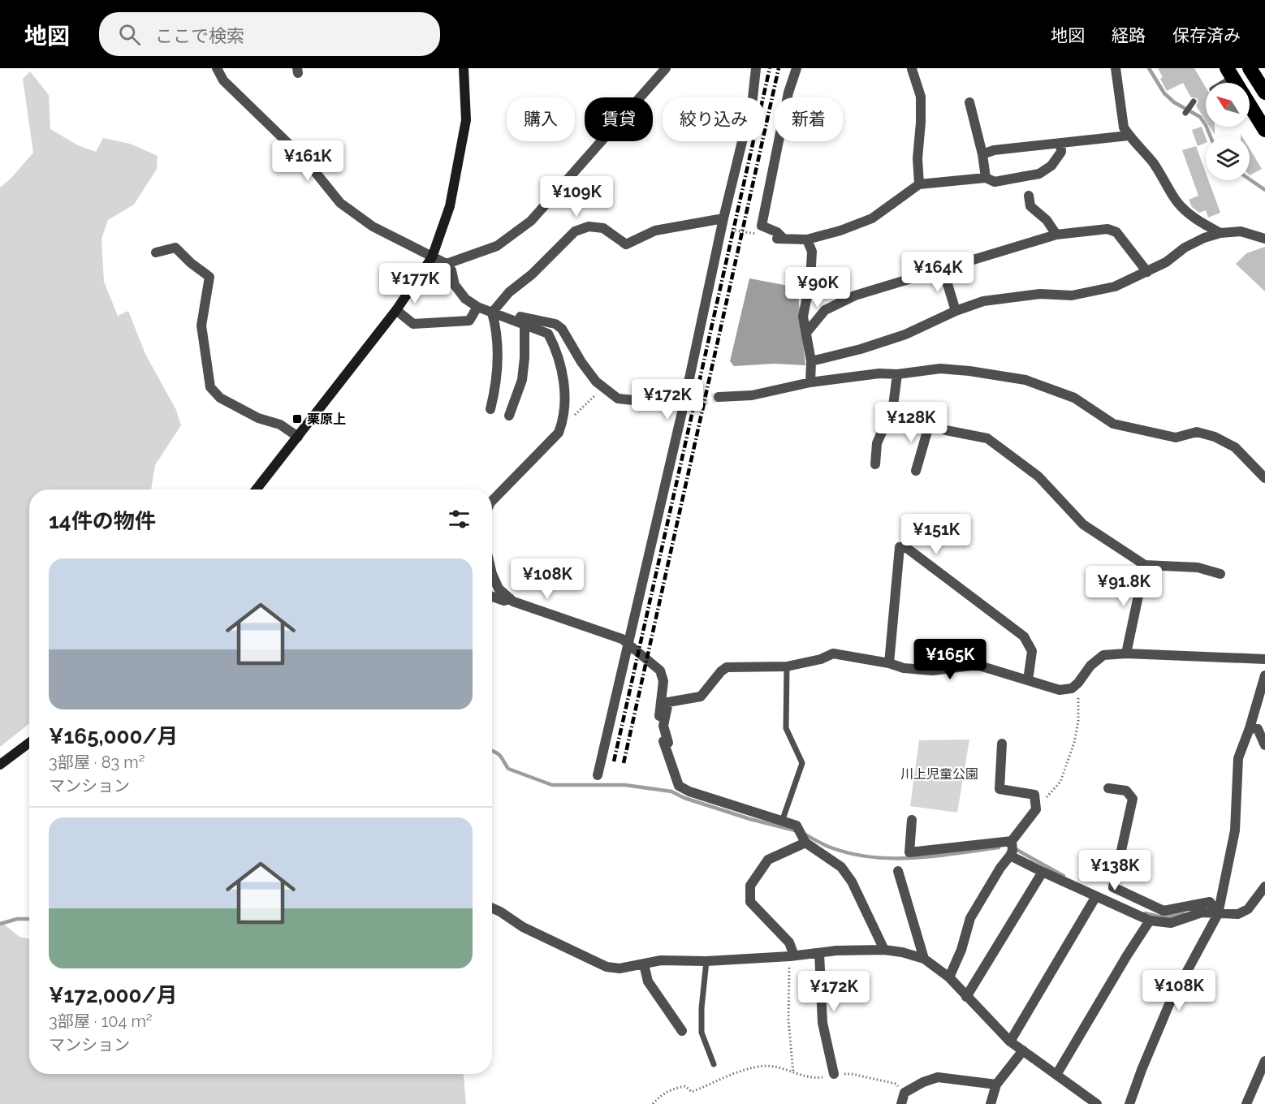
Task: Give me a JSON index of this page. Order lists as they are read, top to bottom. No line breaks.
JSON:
{"parks":["川上児童公園"],"places":{"transit":["栗原上"]},"north":"top left","page":{"header":"地図","search":"ここで検索","nav":["地図","経路","保存済み"],"chip":["購入","賃貸","絞り込み","新着"],"price":["¥161K","¥109K","¥164K","¥177K","¥90K","¥172K","¥128K","¥151K","¥108K","¥91.8K","¥165K","¥138K","¥108K","¥172K"],"heading":"14件の物件","list":[{"name":"¥165,000/月","note":"3部屋 · 83 m² · マンション"},{"name":"¥172,000/月","note":"3部屋 · 104 m² · マンション"}]}}
